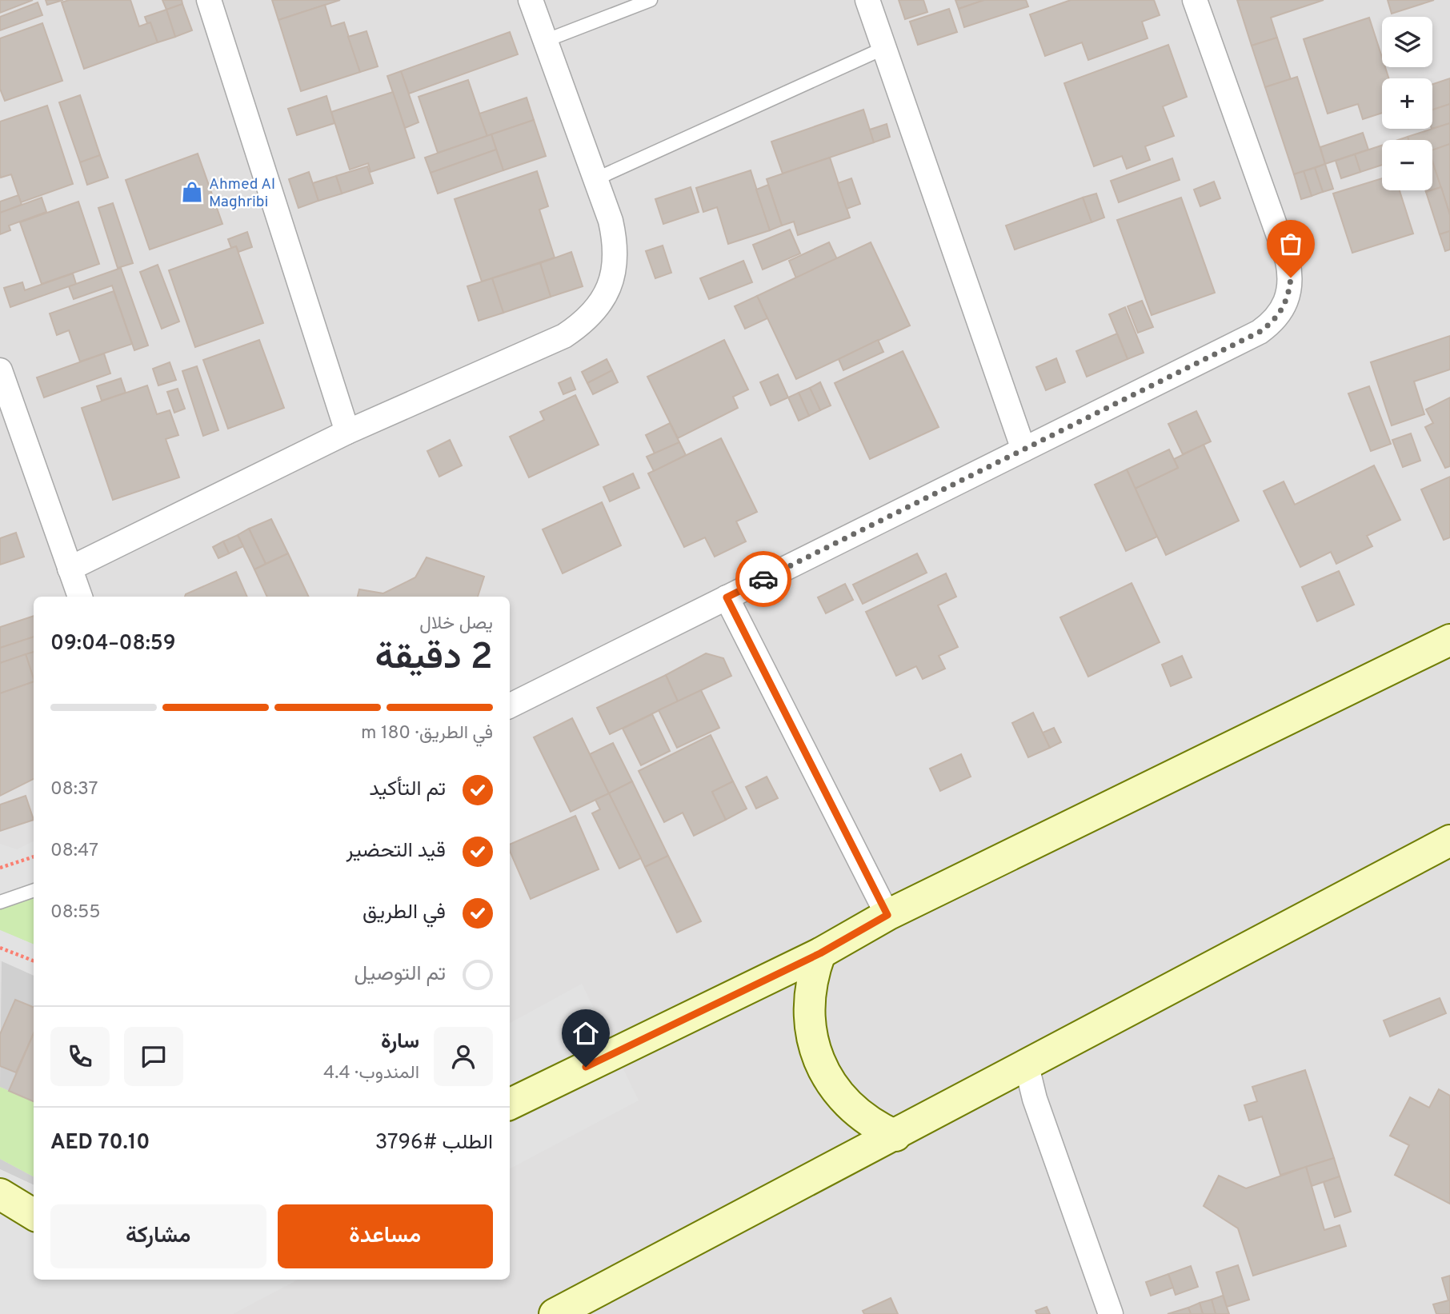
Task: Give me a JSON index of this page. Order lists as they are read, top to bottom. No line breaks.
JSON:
{"places":{"shop":["Ahmed Al Maghribi"]},"page":{"map_buttons":["+","−"],"heading":["2 دقيقة","يصل خلال","08:59–09:04"],"panel":["سارة","المندوب · 4.4","الطلب #3796","AED 70.10"],"bar":"في الطريق · 180 m","list":[["تم التأكيد","08:37"],["قيد التحضير","08:47"],["في الطريق","08:55"],"تم التوصيل"],"buttons":["مساعدة","مشاركة"]}}
